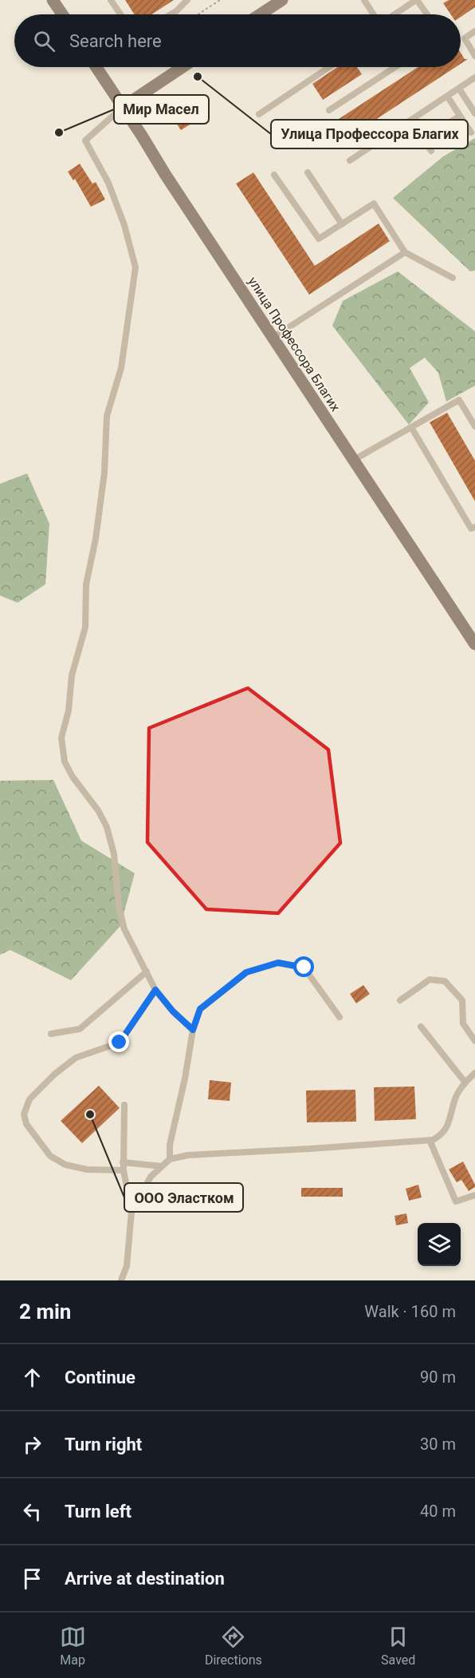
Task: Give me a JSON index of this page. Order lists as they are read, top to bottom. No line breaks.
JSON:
{"streets":{"main road":["улица Профессора Благих"]},"places":["Улица Профессора Благих","Мир Масел","ООО Эластком"],"page":{"search":"Search here","heading":["2 min","Walk · 160 m"],"list":[["Continue","90 m"],["Turn right","30 m"],["Turn left","40 m"],"Arrive at destination"],"nav":["Map","Directions","Saved"]}}
